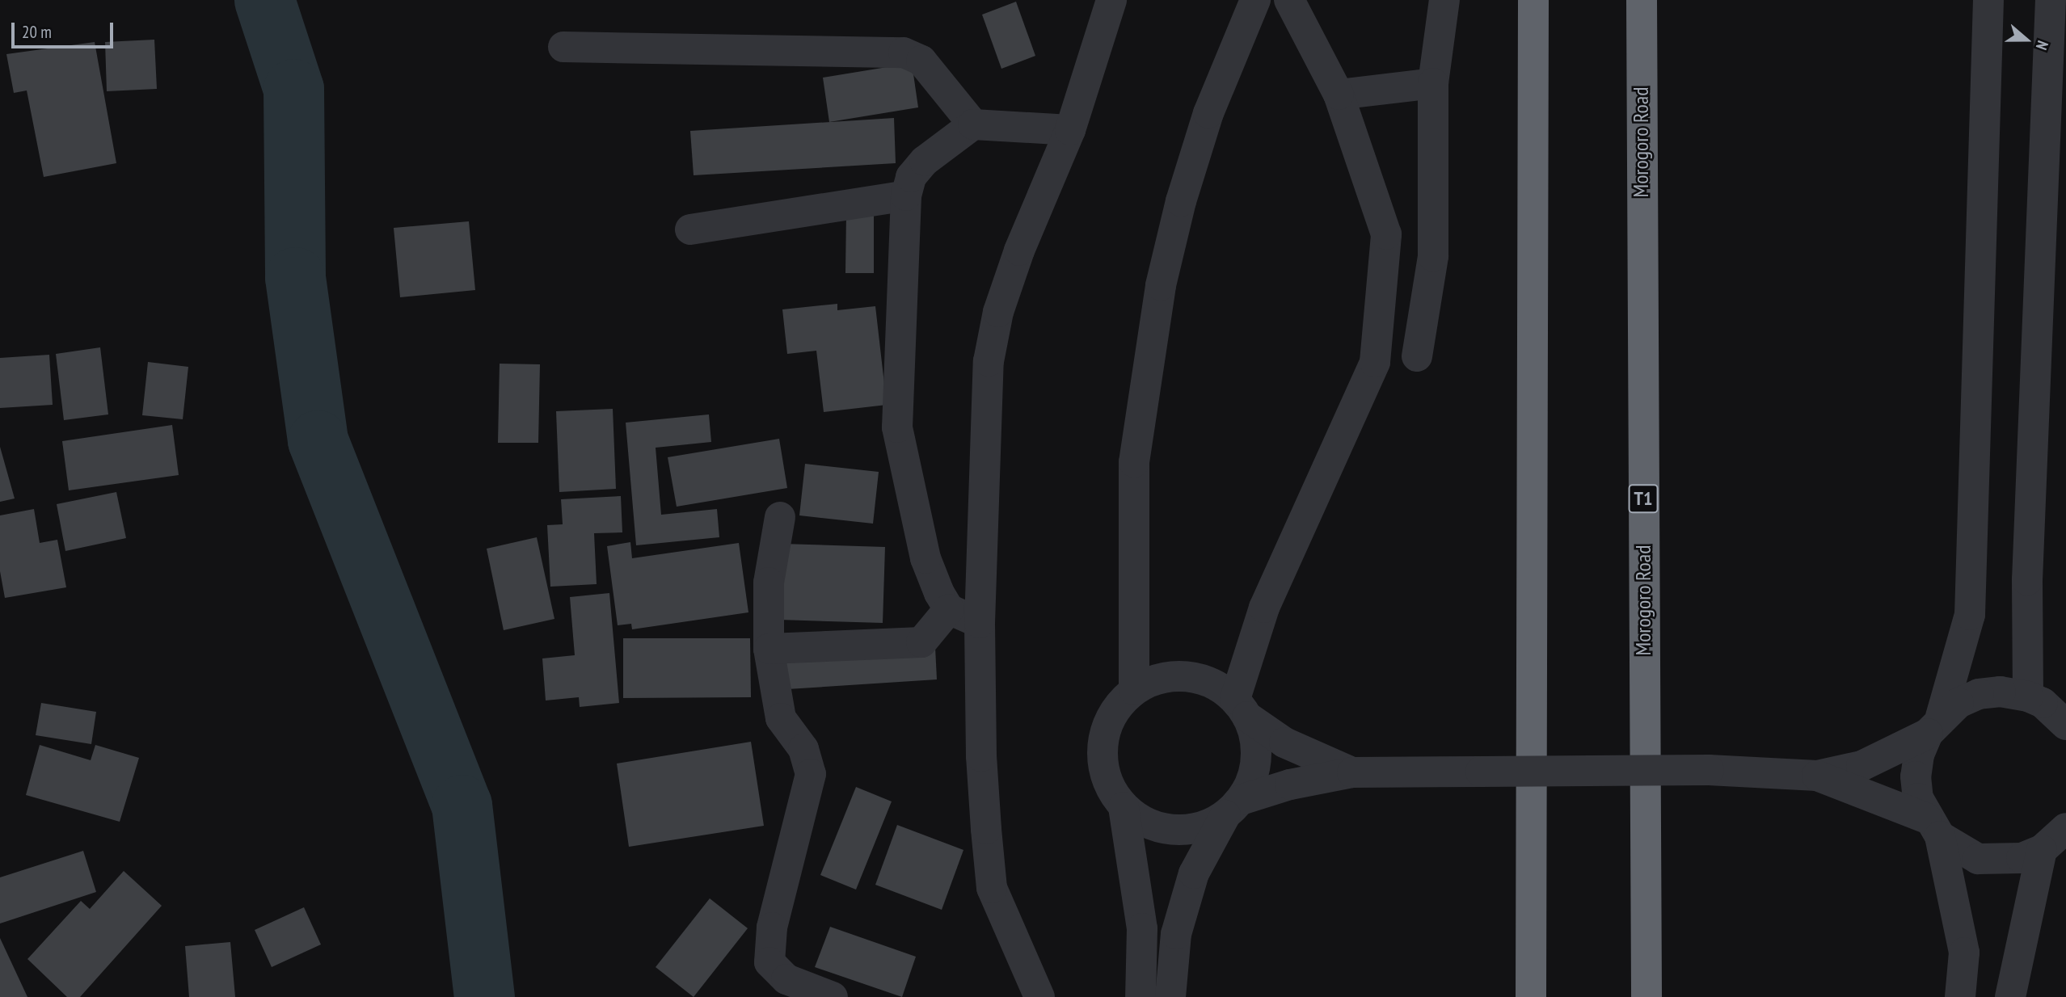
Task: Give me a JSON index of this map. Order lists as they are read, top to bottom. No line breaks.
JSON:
{"streets":{"highway":["Morogoro Road","T1"]},"scale_bar":"20 m","north":"right"}
